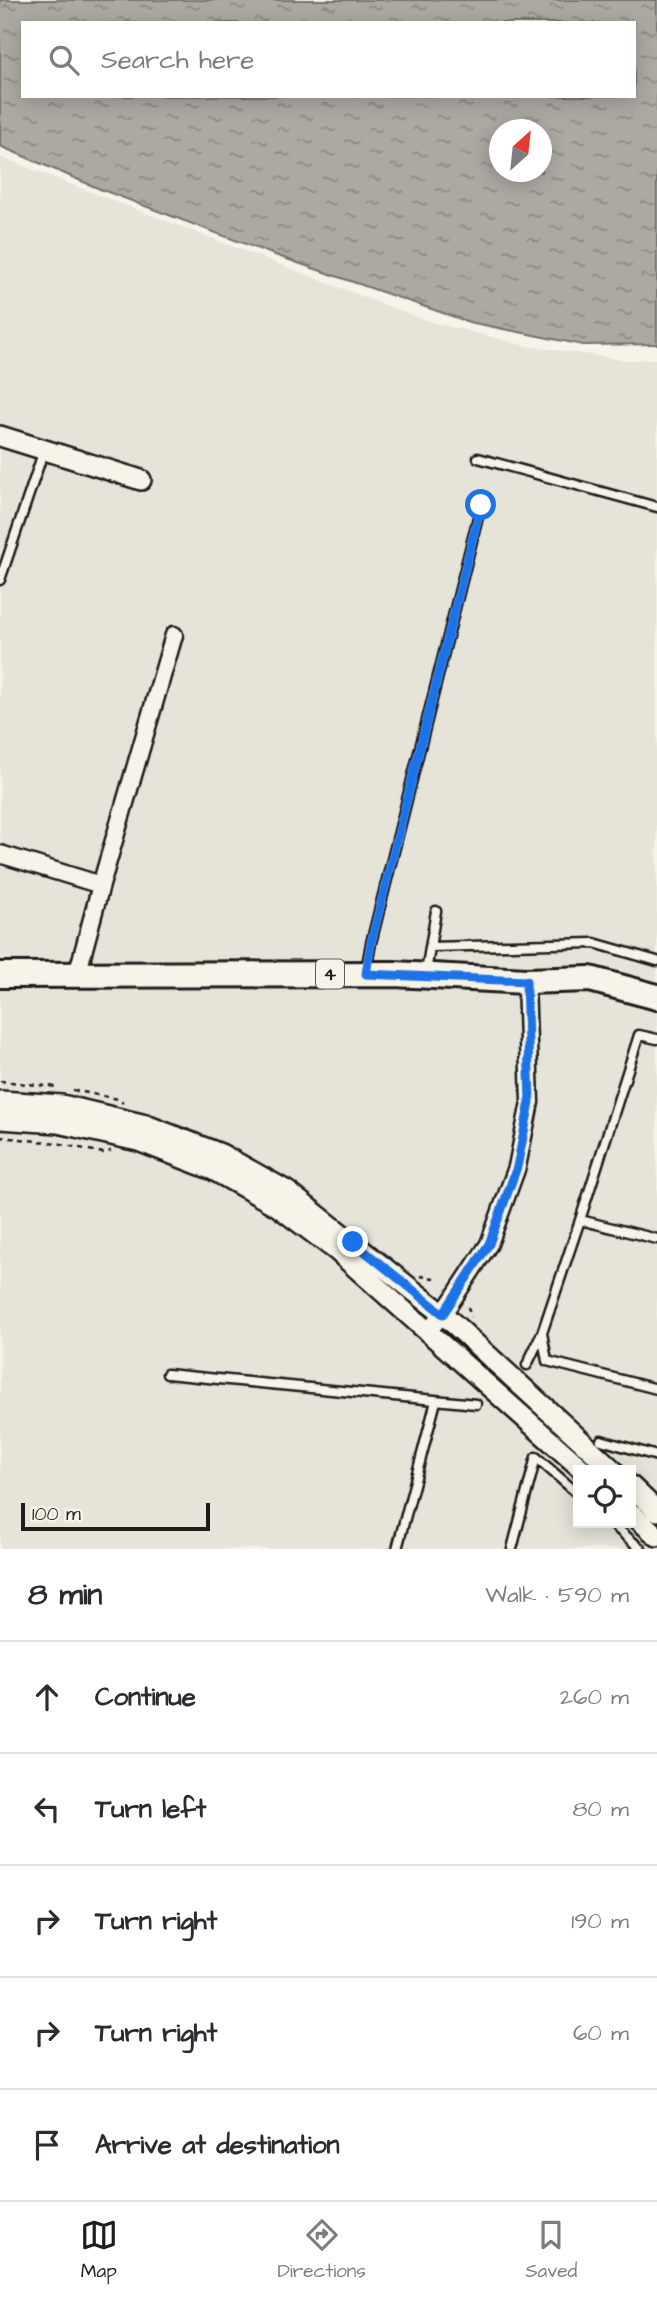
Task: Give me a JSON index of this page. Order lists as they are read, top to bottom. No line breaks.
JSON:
{"streets":{"main road":["4"]},"scale_bar":"100 m","north":"top right","page":{"search":"Search here","scale":"100 m","heading":["8 min","Walk · 590 m"],"list":[["Continue","260 m"],["Turn left","80 m"],["Turn right","190 m"],["Turn right","60 m"],"Arrive at destination"],"nav":["Map","Directions","Saved"]}}
